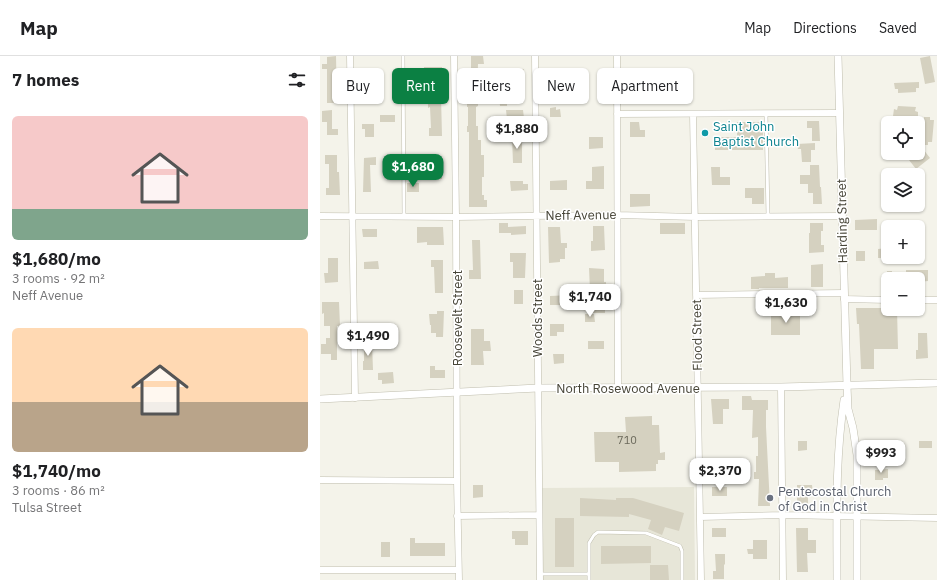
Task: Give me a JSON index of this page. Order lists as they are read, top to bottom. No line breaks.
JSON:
{"streets":{"street":["Neff Avenue","Harding Street","Roosevelt Street","Woods Street","Flood Street","North Rosewood Avenue"]},"crossings":[["Neff Avenue","Harding Street"],["Neff Avenue","Roosevelt Street"],["Neff Avenue","Woods Street"],["Neff Avenue","Flood Street"],["Harding Street","North Rosewood Avenue"],["Roosevelt Street","North Rosewood Avenue"],["Woods Street","North Rosewood Avenue"],["Flood Street","North Rosewood Avenue"]],"places":["Saint John Baptist Church","Pentecostal Church of God in Christ"],"house_numbers":["710"],"page":{"header":"Map","nav":["Map","Directions","Saved"],"heading":"7 homes","chip":["Buy","Rent","Filters","New","Apartment"],"list":[{"name":"$1,680/mo","note":"3 rooms · 92 m² · Neff Avenue"},{"name":"$1,740/mo","note":"3 rooms · 86 m² · Tulsa Street"}],"map_buttons":["+","−"],"price":["$1,880","$1,680","$1,740","$1,630","$1,490","$993","$2,370"]}}
